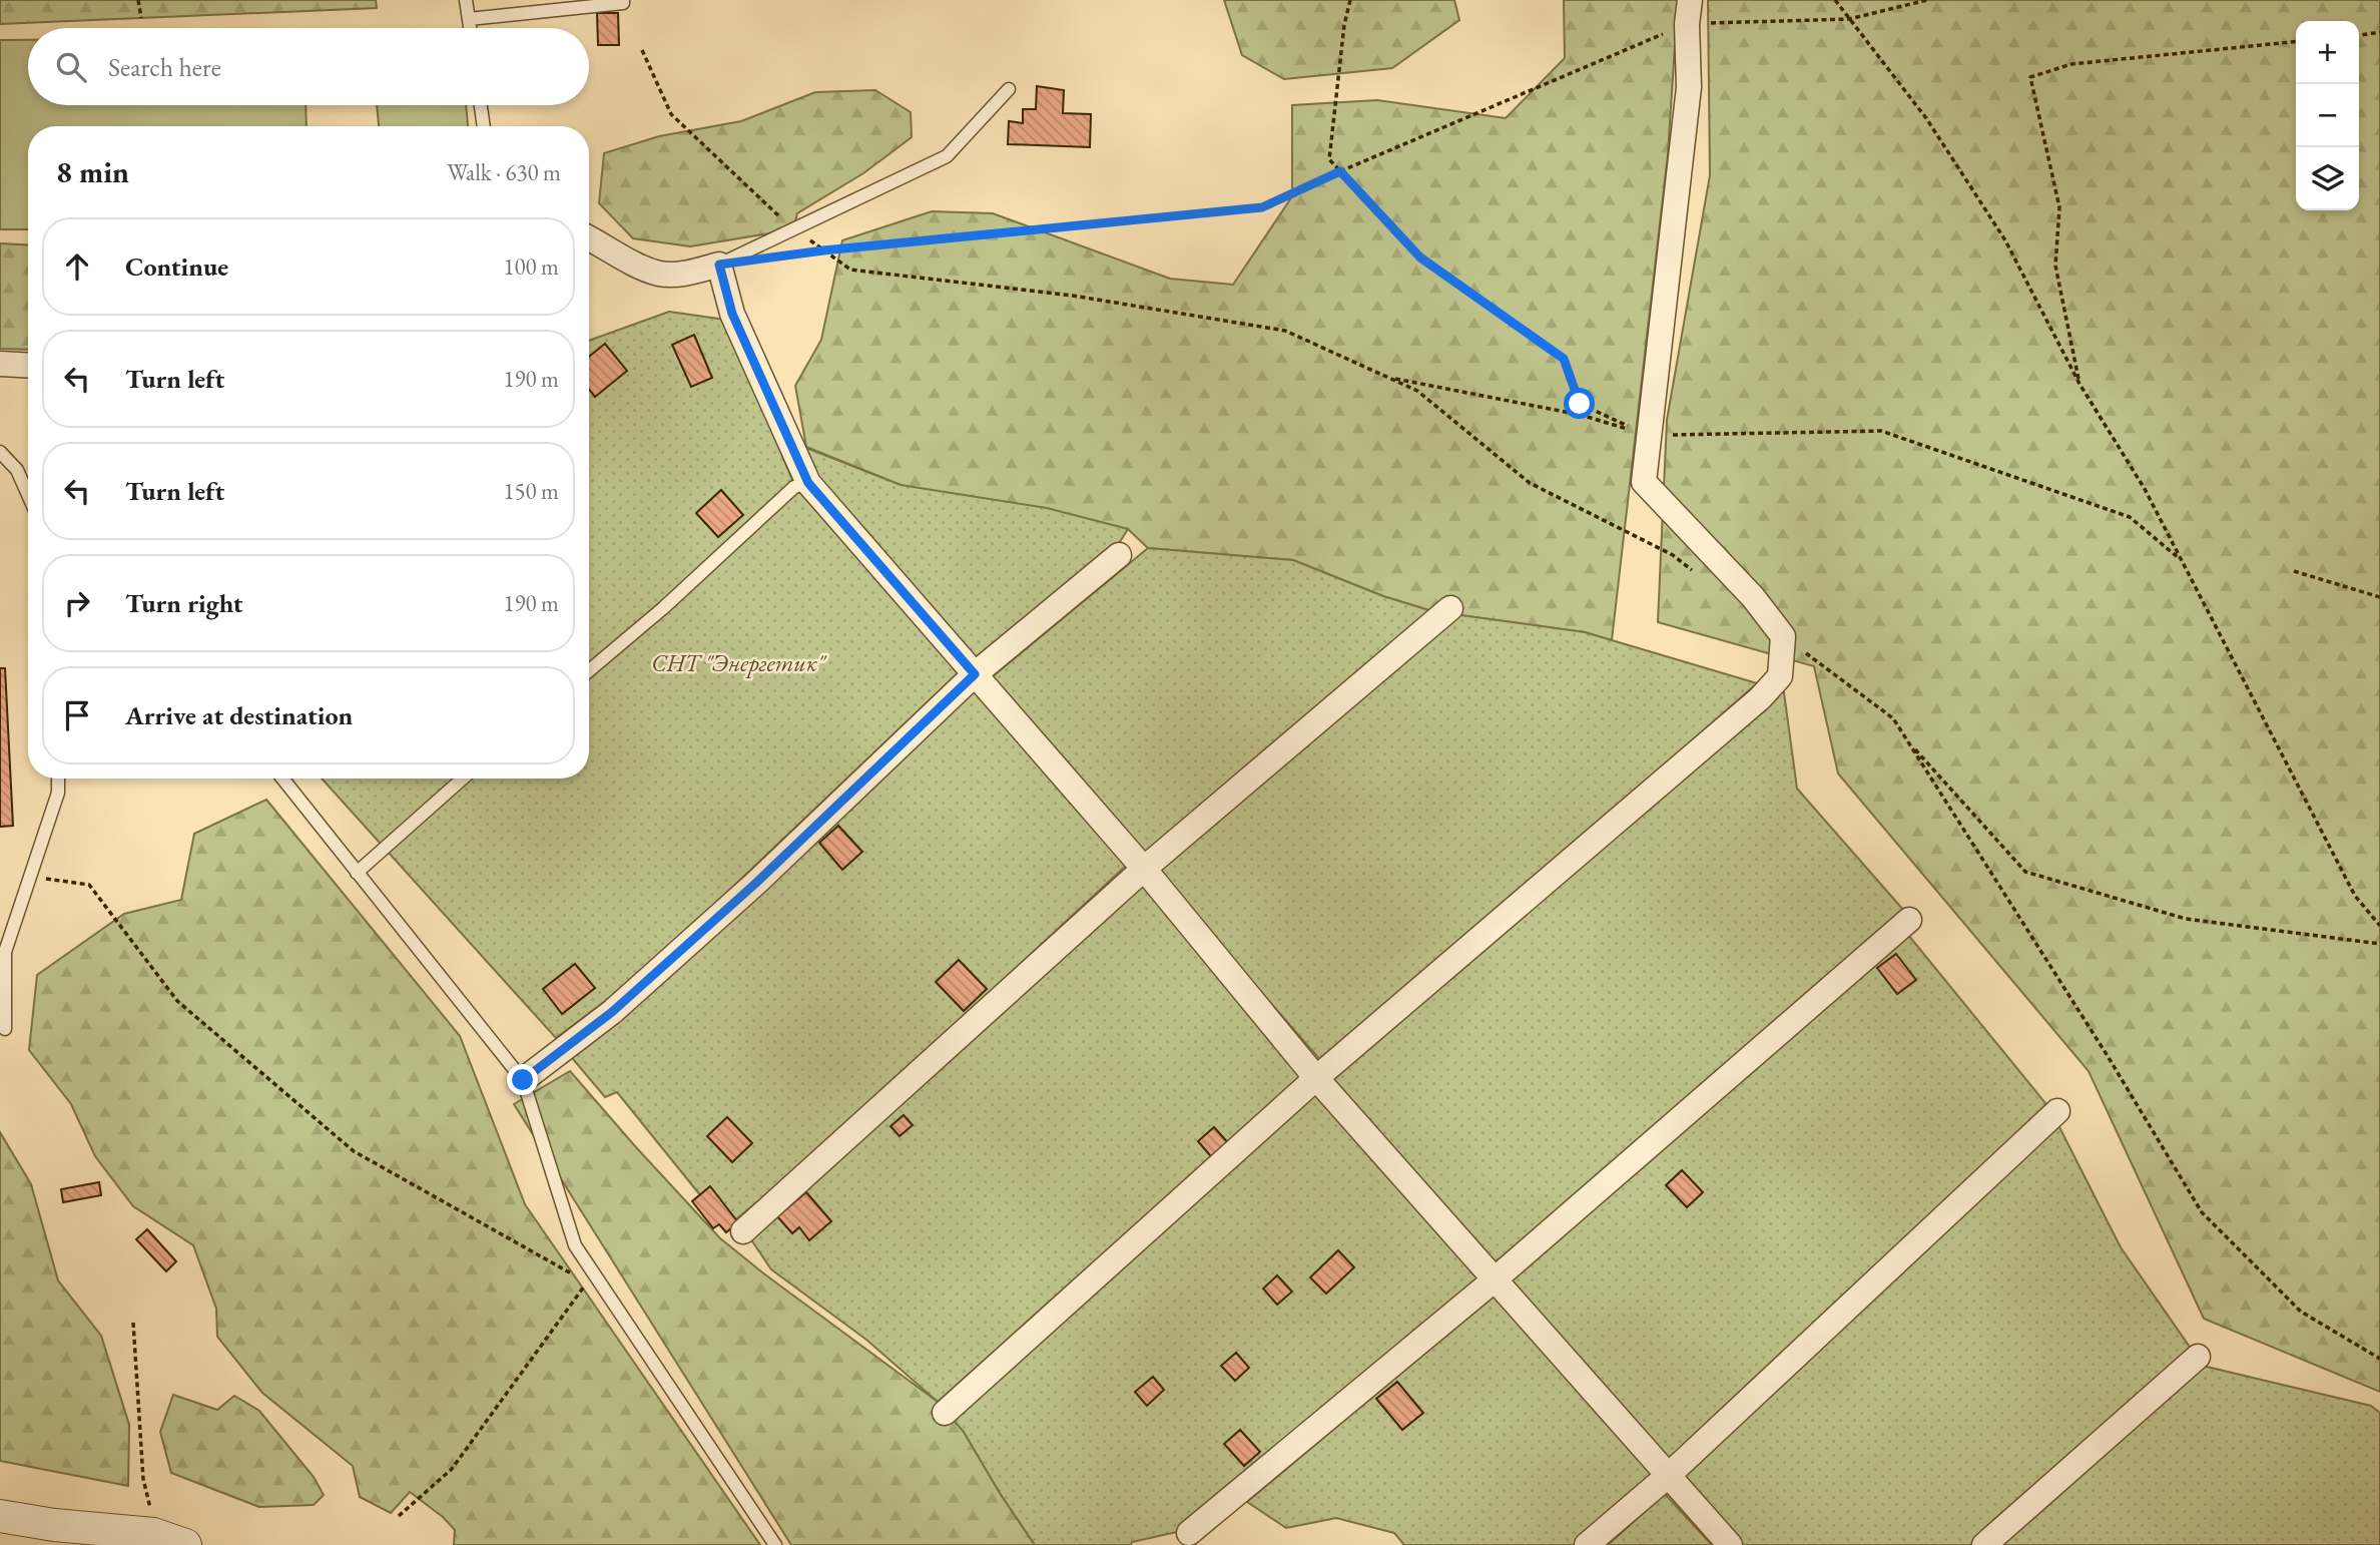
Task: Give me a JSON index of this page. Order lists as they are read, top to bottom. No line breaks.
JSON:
{"parks":["СНТ \"Энергетик\""],"page":{"map_buttons":["+","−"],"search":"Search here","heading":["8 min","Walk · 630 m"],"list":[["Continue","100 m"],["Turn left","190 m"],["Turn left","150 m"],["Turn right","190 m"],"Arrive at destination"]}}
